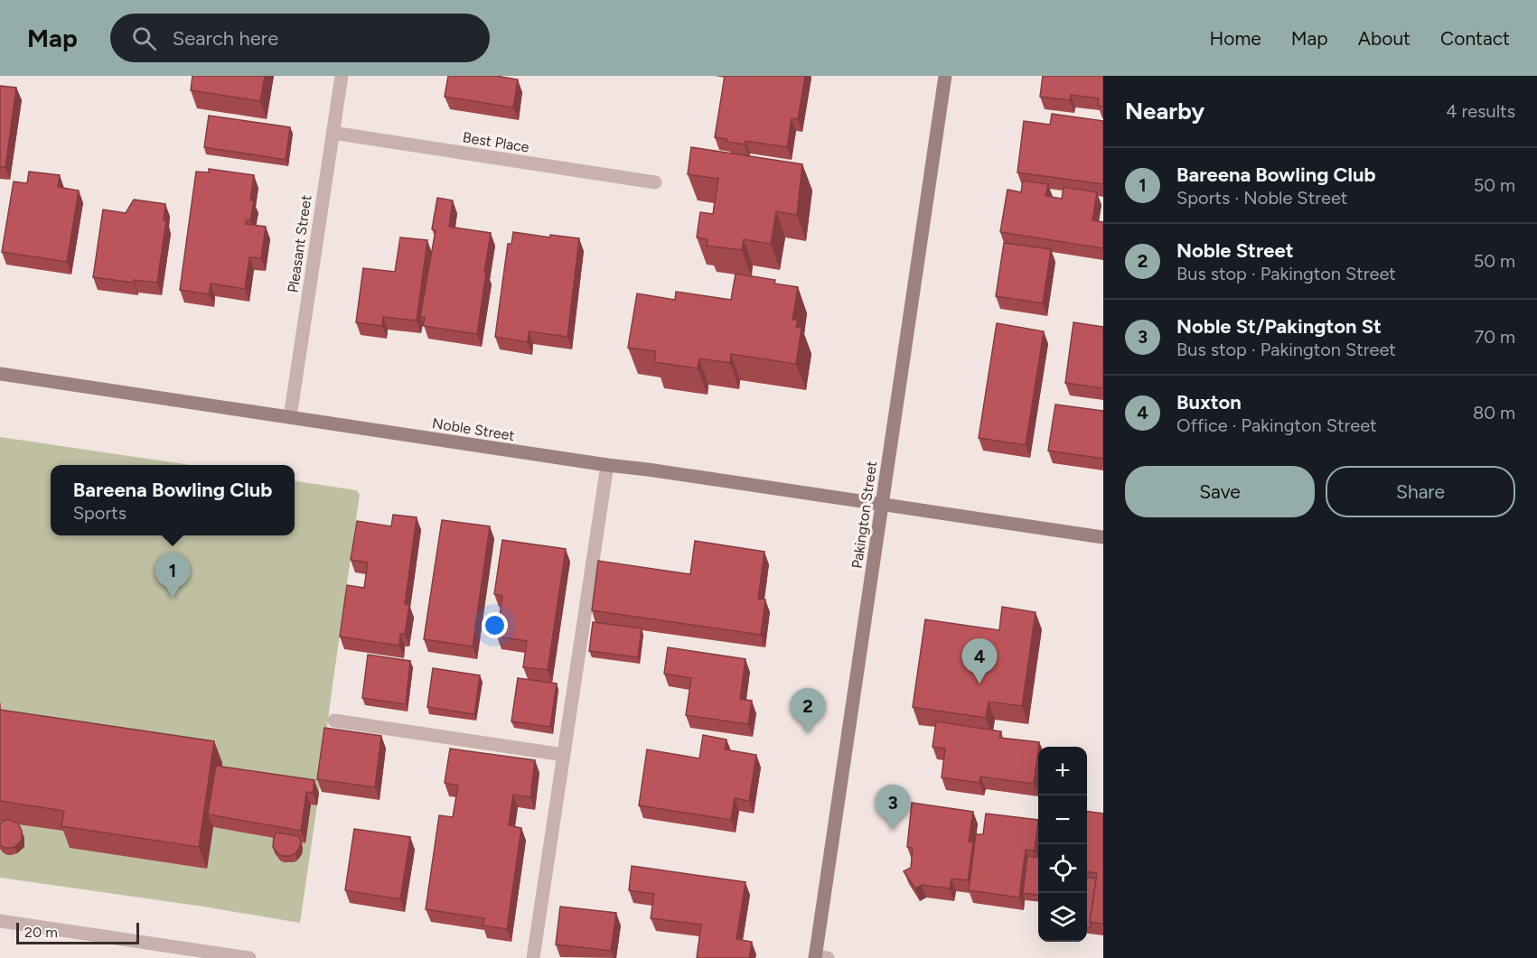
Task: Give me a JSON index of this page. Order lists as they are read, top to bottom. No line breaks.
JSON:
{"streets":{"street":["Best Place","Pleasant Street","Noble Street","Pakington Street"]},"crossings":[["Best Place","Pleasant Street"],["Pleasant Street","Noble Street"],["Noble Street","Pakington Street"]],"scale_bar":"20 m","page":{"header":"Map","search":"Search here","nav":["Home","Map","About","Contact"],"heading":["Nearby","4 results"],"list":[{"mark":"1","name":"Bareena Bowling Club","note":"Sports · Noble Street","value":"50 m"},{"mark":"2","name":"Noble Street","note":"Bus stop · Pakington Street","value":"50 m"},{"mark":"3","name":"Noble St/Pakington St","note":"Bus stop · Pakington Street","value":"70 m"},{"mark":"4","name":"Buxton","note":"Office · Pakington Street","value":"80 m"}],"buttons":["Save","Share"],"popup":["Bareena Bowling Club","Sports"],"pins":["1","4","2","3"],"map_buttons":["+","−"],"scale":"20 m"}}
